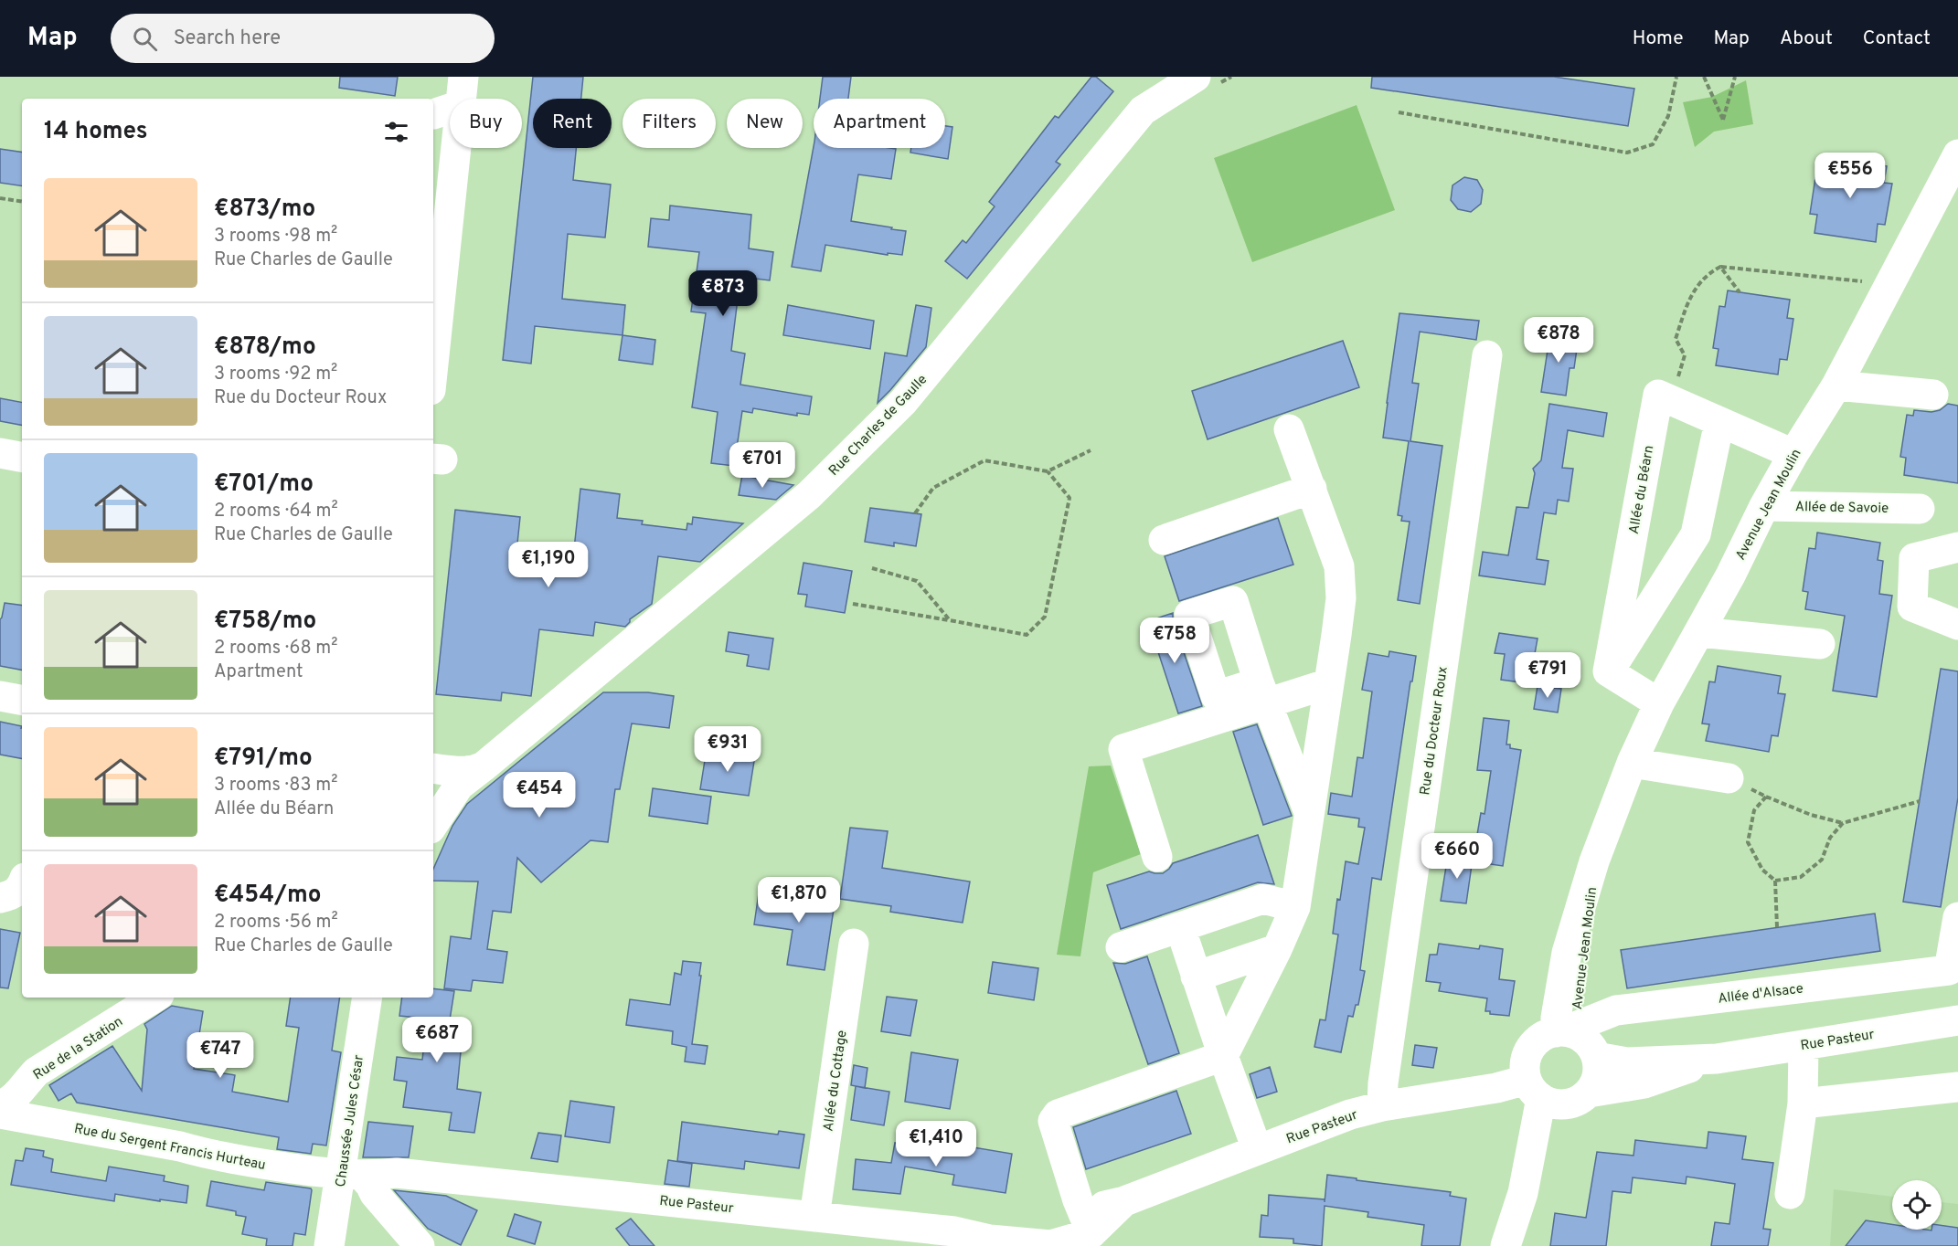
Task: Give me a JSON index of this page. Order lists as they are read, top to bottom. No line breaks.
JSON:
{"streets":{"street":["Rue Charles de Gaulle","Allée du Béarn","Avenue Jean Moulin","Allée de Savoie","Rue du Docteur Roux","Allée d'Alsace","Rue Pasteur","Rue de la Station","Allée du Cottage","Chaussée Jules César","Rue du Sergent Francis Hurteau"]},"crossings":[["Avenue Jean Moulin","Allée de Savoie"],["Avenue Jean Moulin","Allée d'Alsace"],["Avenue Jean Moulin","Rue Pasteur"],["Rue du Docteur Roux","Rue Pasteur"],["Allée d'Alsace","Rue Pasteur"],["Rue Pasteur","Allée du Cottage"],["Rue Pasteur","Chaussée Jules César"],["Rue Pasteur","Rue du Sergent Francis Hurteau"],["Chaussée Jules César","Rue du Sergent Francis Hurteau"]],"page":{"header":"Map","search":"Search here","nav":["Home","Map","About","Contact"],"chip":["Buy","Rent","Filters","New","Apartment"],"heading":"14 homes","price":["€556","€873","€878","€701","€1,190","€758","€791","€931","€454","€660","€1,870","€687","€747","€1,410"],"list":[{"name":"€873/mo","note":"3 rooms · 98 m² · Rue Charles de Gaulle"},{"name":"€878/mo","note":"3 rooms · 92 m² · Rue du Docteur Roux"},{"name":"€701/mo","note":"2 rooms · 64 m² · Rue Charles de Gaulle"},{"name":"€758/mo","note":"2 rooms · 68 m² · Apartment"},{"name":"€791/mo","note":"3 rooms · 83 m² · Allée du Béarn"},{"name":"€454/mo","note":"2 rooms · 56 m² · Rue Charles de Gaulle"}]}}
